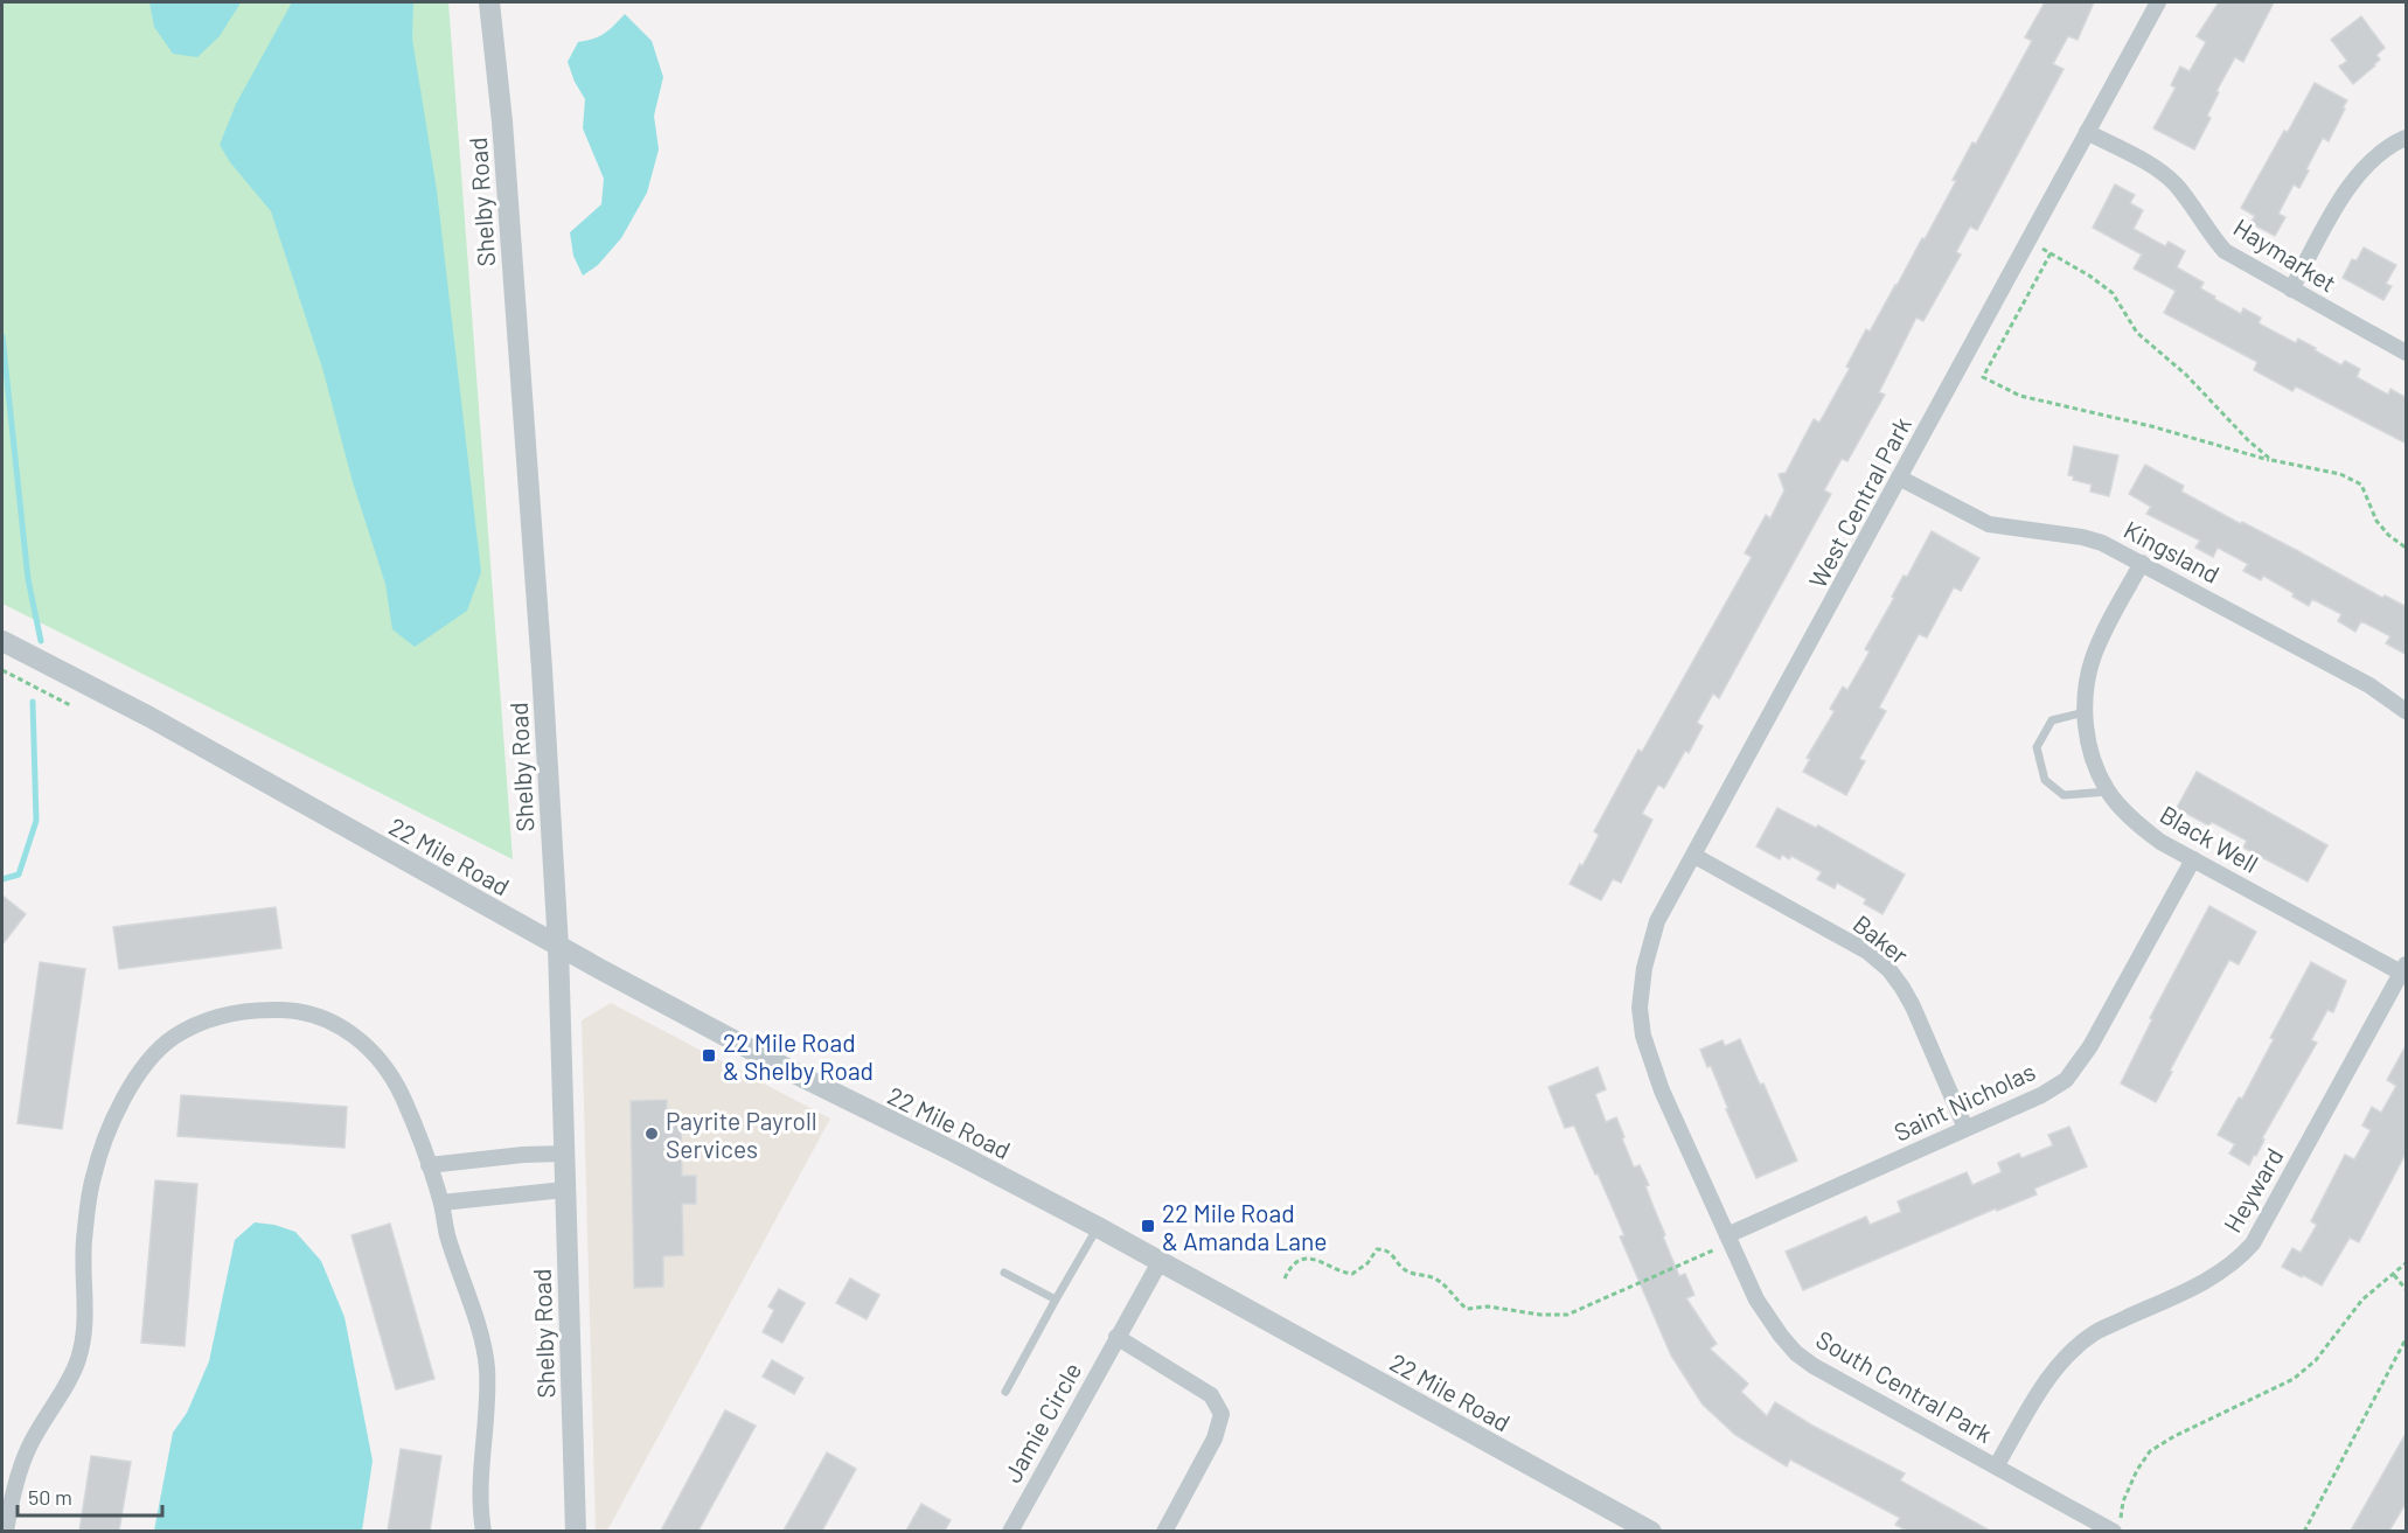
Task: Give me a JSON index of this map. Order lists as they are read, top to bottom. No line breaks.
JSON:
{"streets":{"street":["Shelby Road","Haymarket","West Central Park","Kingsland","Black Well","22 Mile Road","Baker","Saint Nicholas","Heyward","South Central Park","Jamie Circle"]},"crossings":[["Shelby Road","22 Mile Road"],["Haymarket","West Central Park"],["West Central Park","Kingsland"],["West Central Park","Baker"],["West Central Park","South Central Park"],["Kingsland","Black Well"],["Black Well","Saint Nicholas"],["Black Well","Heyward"],["22 Mile Road","Jamie Circle"],["Baker","Saint Nicholas"],["Saint Nicholas","South Central Park"],["Heyward","South Central Park"]],"places":{"transit":["22 Mile Road & Shelby Road","22 Mile Road & Amanda Lane"],"other":["Payrite Payroll Services"]},"scale_bar":"50 m"}
